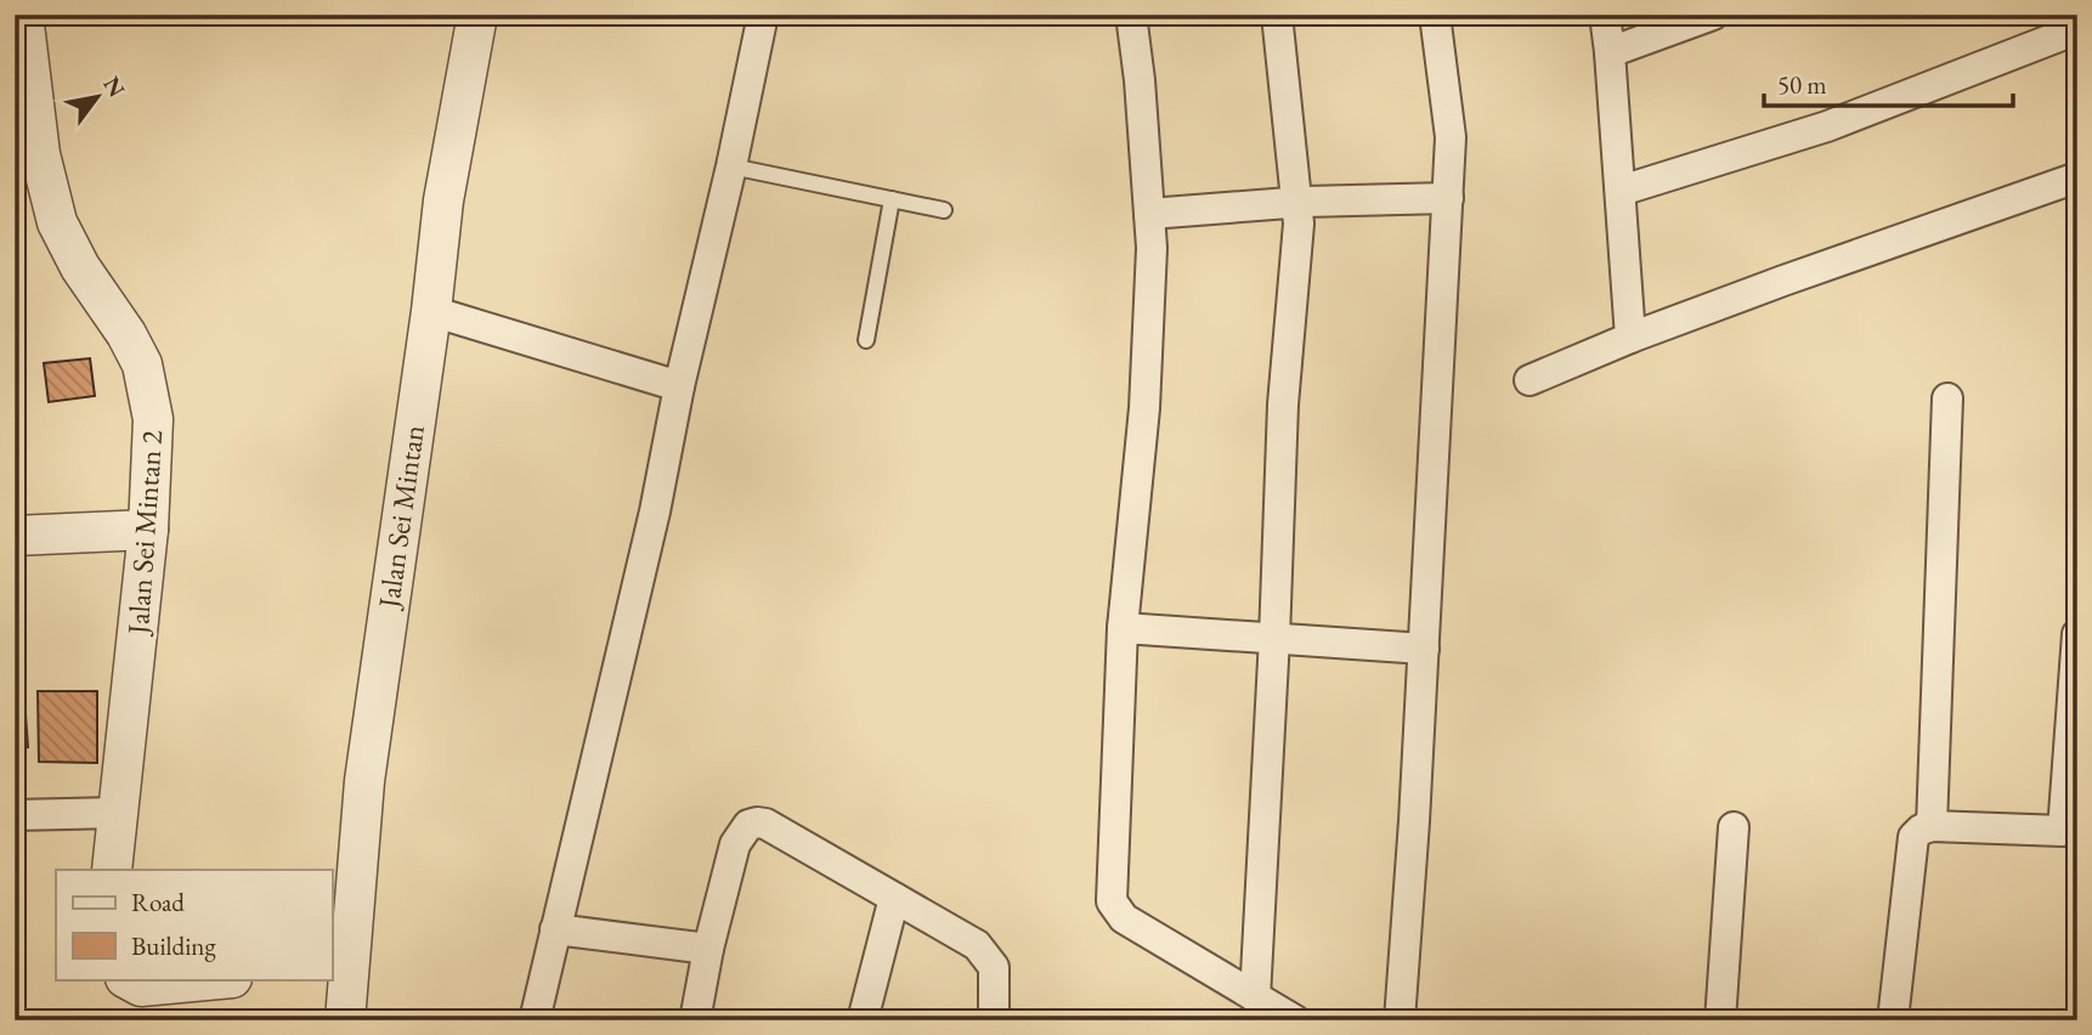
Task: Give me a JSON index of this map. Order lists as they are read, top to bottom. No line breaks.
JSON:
{"streets":{"street":["Jalan Sei Mintan","Jalan Sei Mintan 2"]},"legend":["Road","Building"],"scale_bar":"50 m","north":"top right"}
